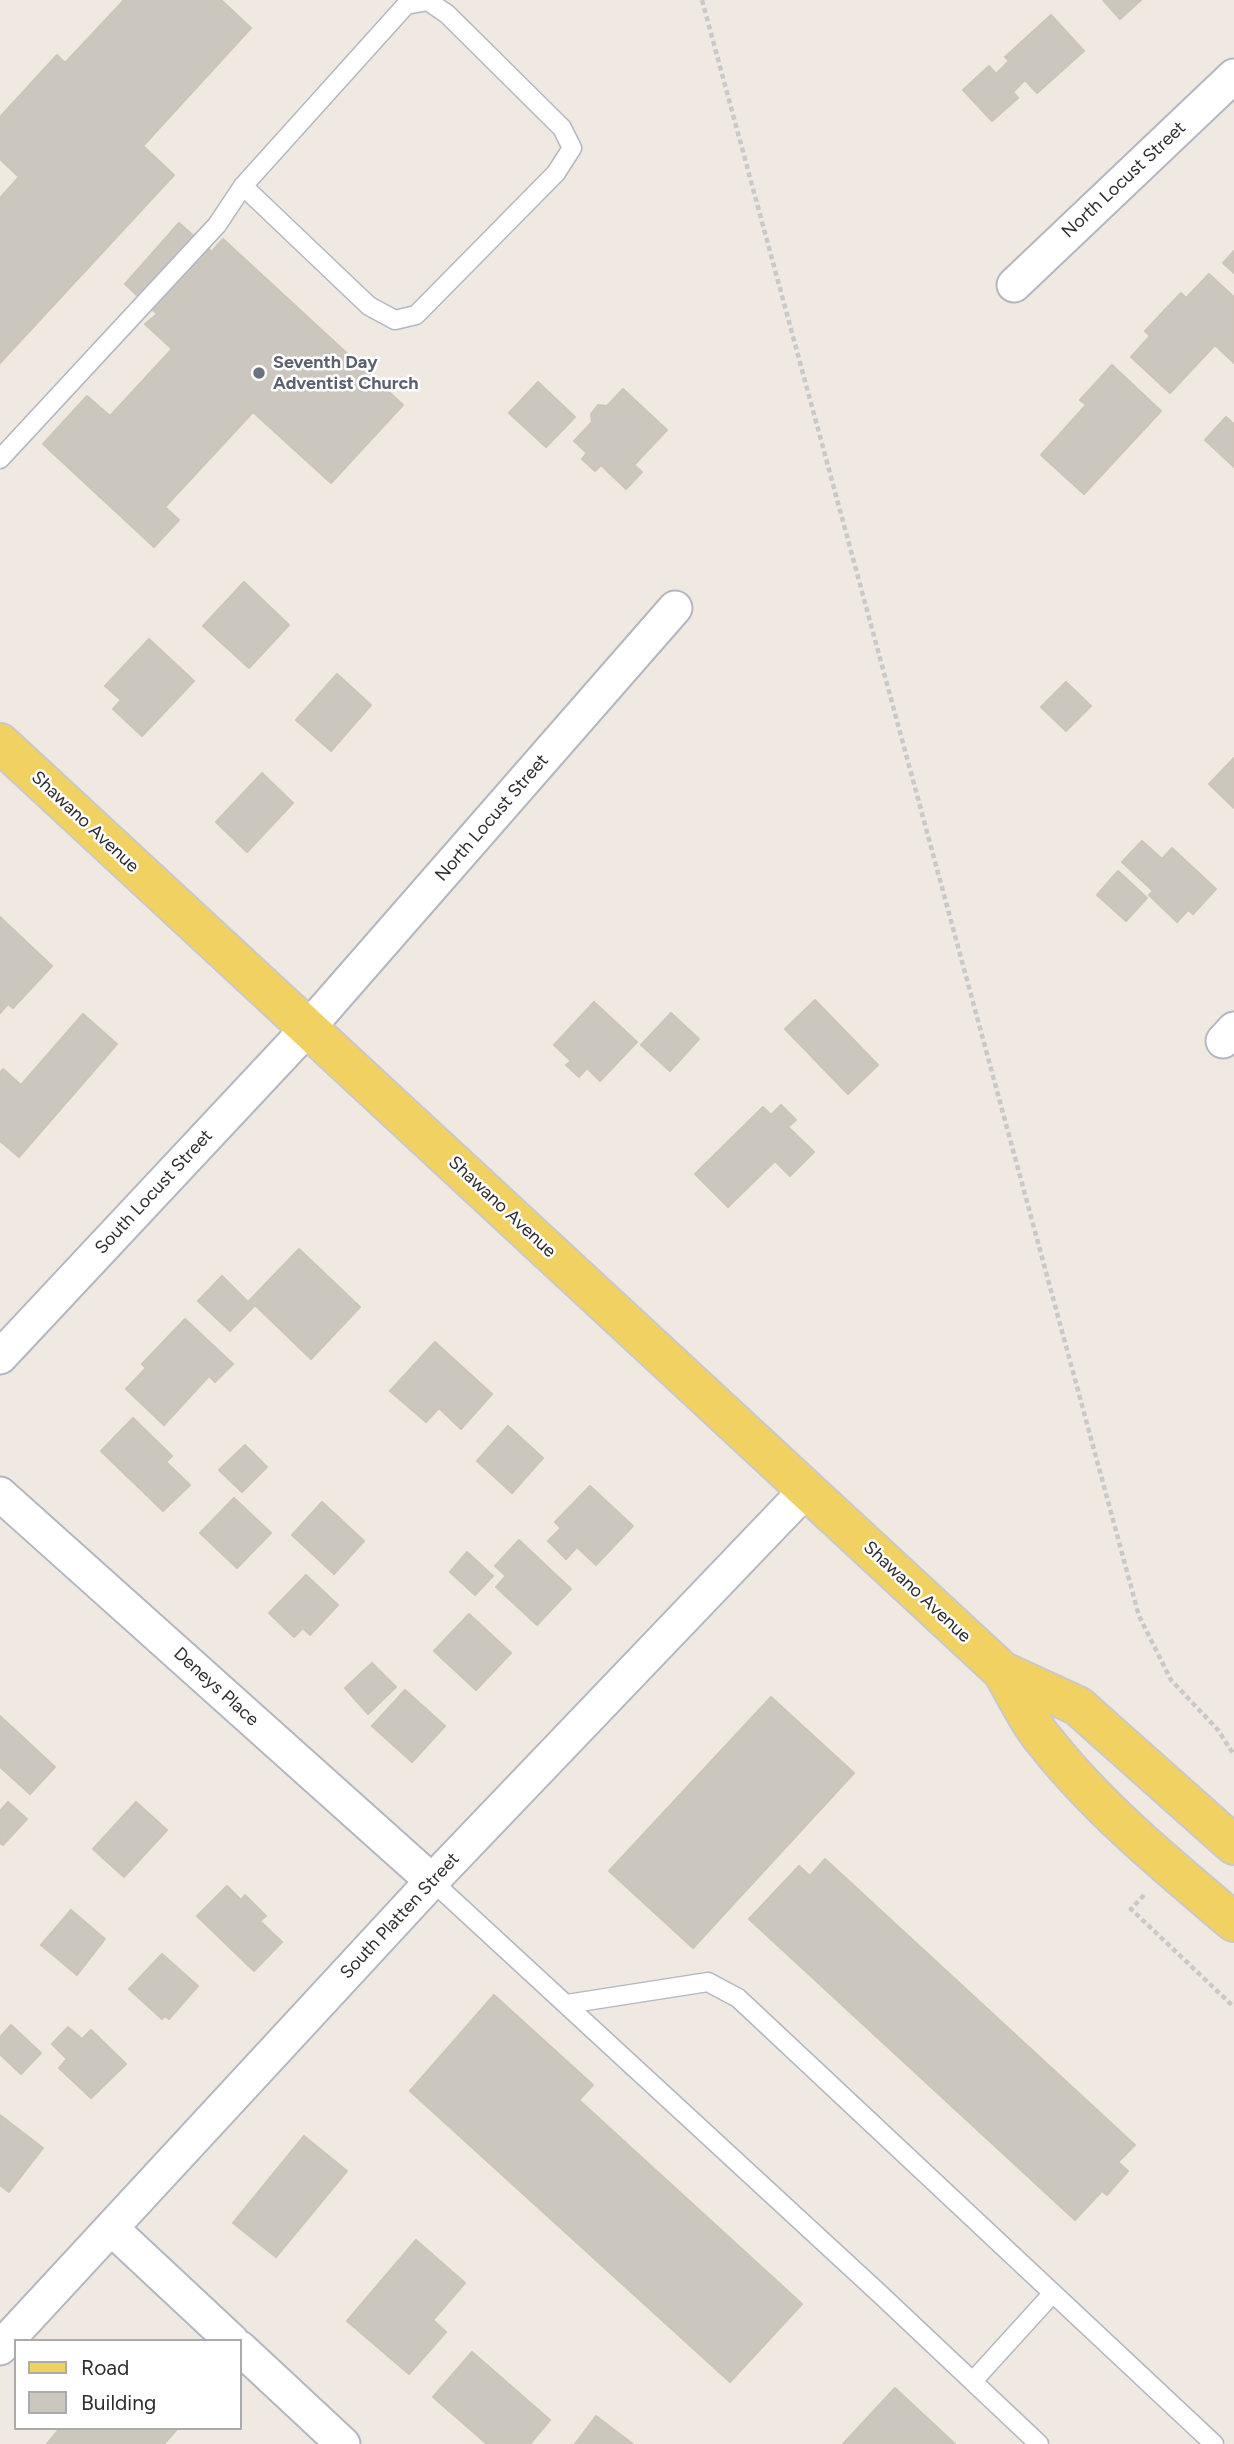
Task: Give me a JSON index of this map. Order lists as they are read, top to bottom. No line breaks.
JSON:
{"streets":{"main road":["Shawano Avenue"],"street":["North Locust Street","South Locust Street","Deneys Place","South Platten Street"]},"crossings":[["North Locust Street","Shawano Avenue"],["North Locust Street","South Locust Street"],["Shawano Avenue","South Locust Street"],["Shawano Avenue","South Platten Street"],["Deneys Place","South Platten Street"]],"places":["Seventh Day Adventist Church"],"legend":["Road","Building"]}
